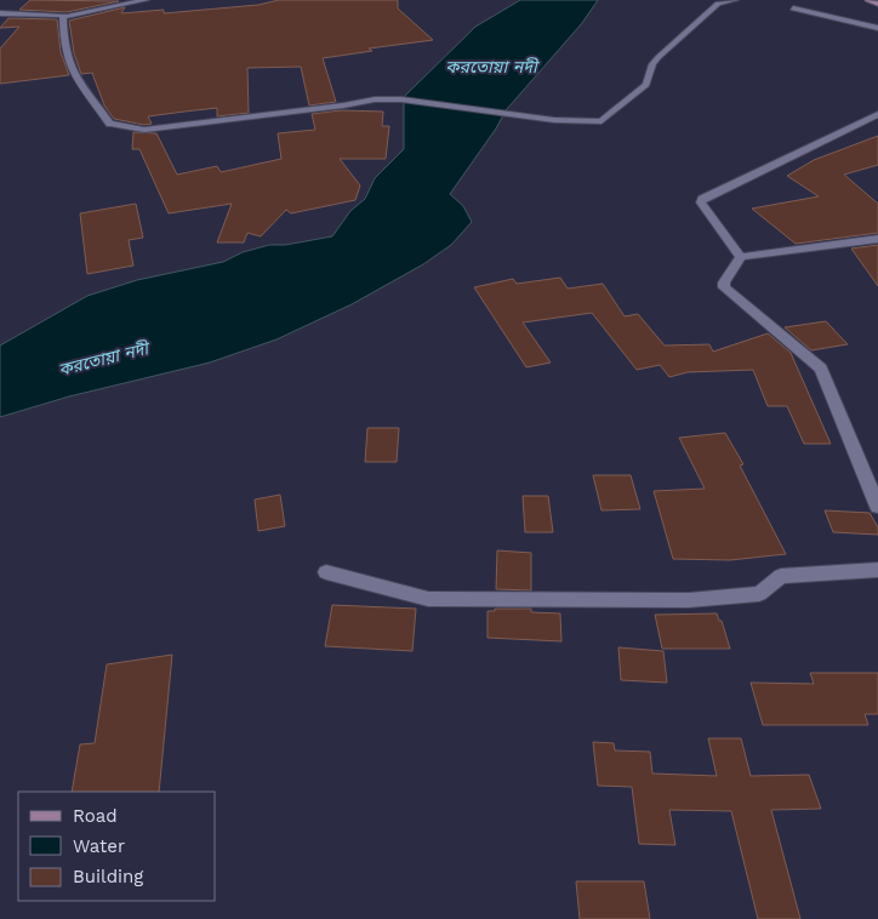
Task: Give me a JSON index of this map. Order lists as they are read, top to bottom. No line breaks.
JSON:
{"water":["করতোয়া নদী"],"legend":["Road","Water","Building"]}
